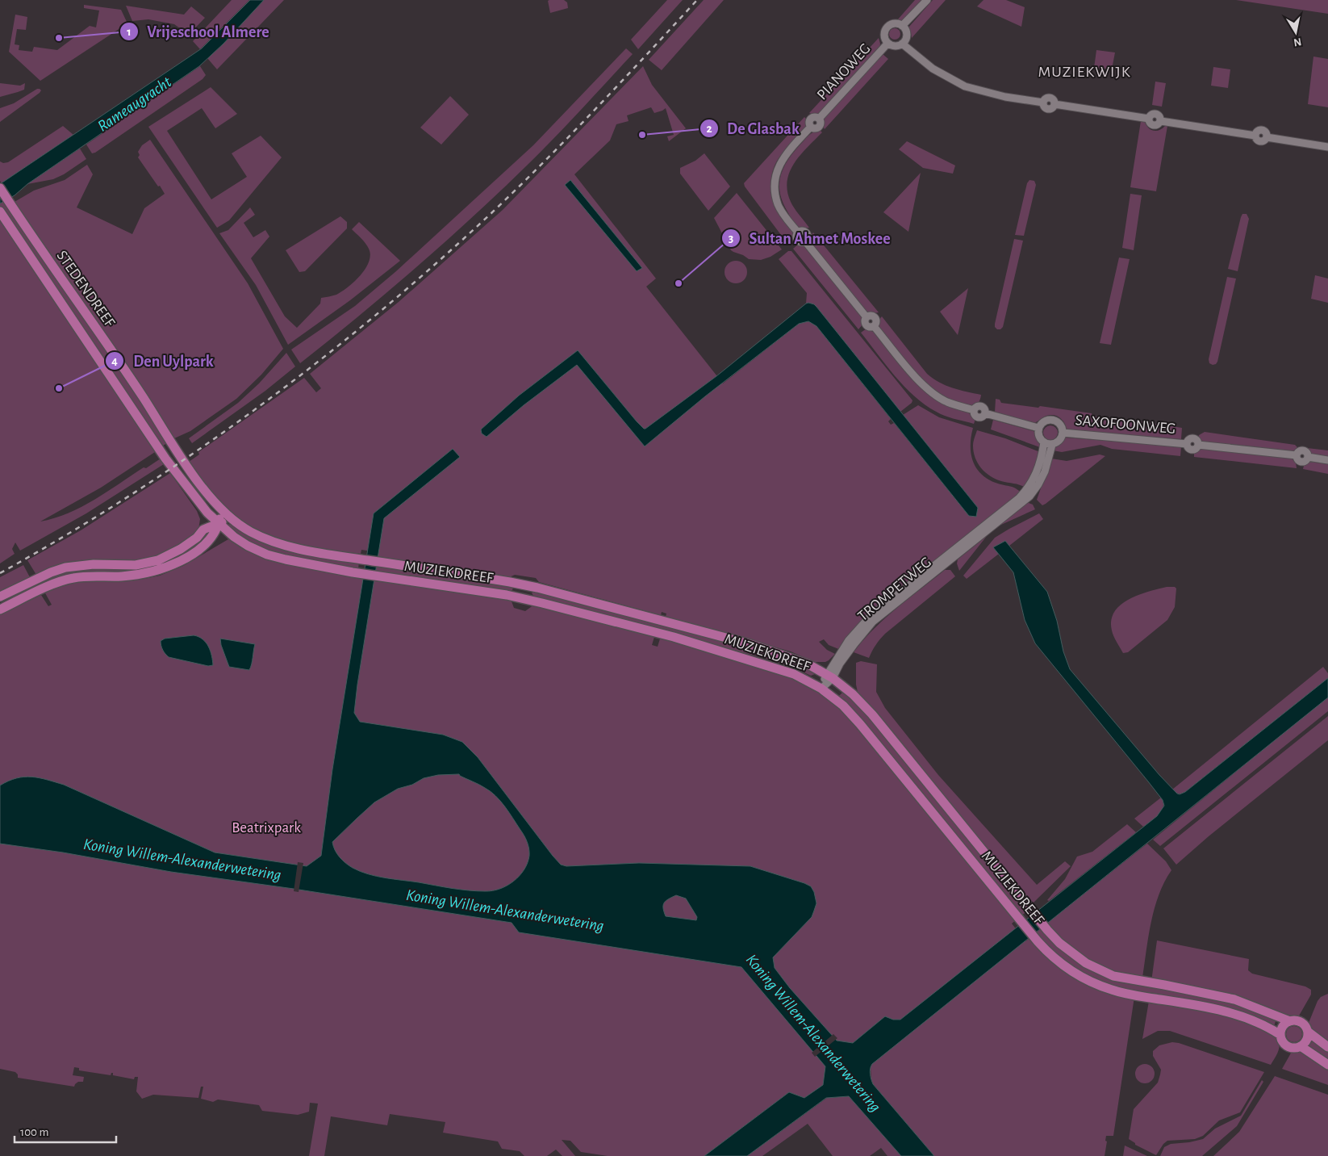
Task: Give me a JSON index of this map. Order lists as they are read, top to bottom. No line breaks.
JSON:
{"streets":{"main road":["STEDENDREEF","MUZIEKDREEF"],"street":["PIANOWEG","SAXOFOONWEG","TROMPETWEG"]},"crossings":[["PIANOWEG","SAXOFOONWEG"],["PIANOWEG","TROMPETWEG"],["STEDENDREEF","MUZIEKDREEF"],["SAXOFOONWEG","TROMPETWEG"],["MUZIEKDREEF","TROMPETWEG"]],"districts":["MUZIEKWIJK"],"water":["Rameaugracht","Koning Willem-Alexanderwetering"],"parks":["Beatrixpark"],"places":["Vrijeschool Almere","De Glasbak","Sultan Ahmet Moskee","Den Uylpark"],"scale_bar":"100 m","north":"bottom"}
